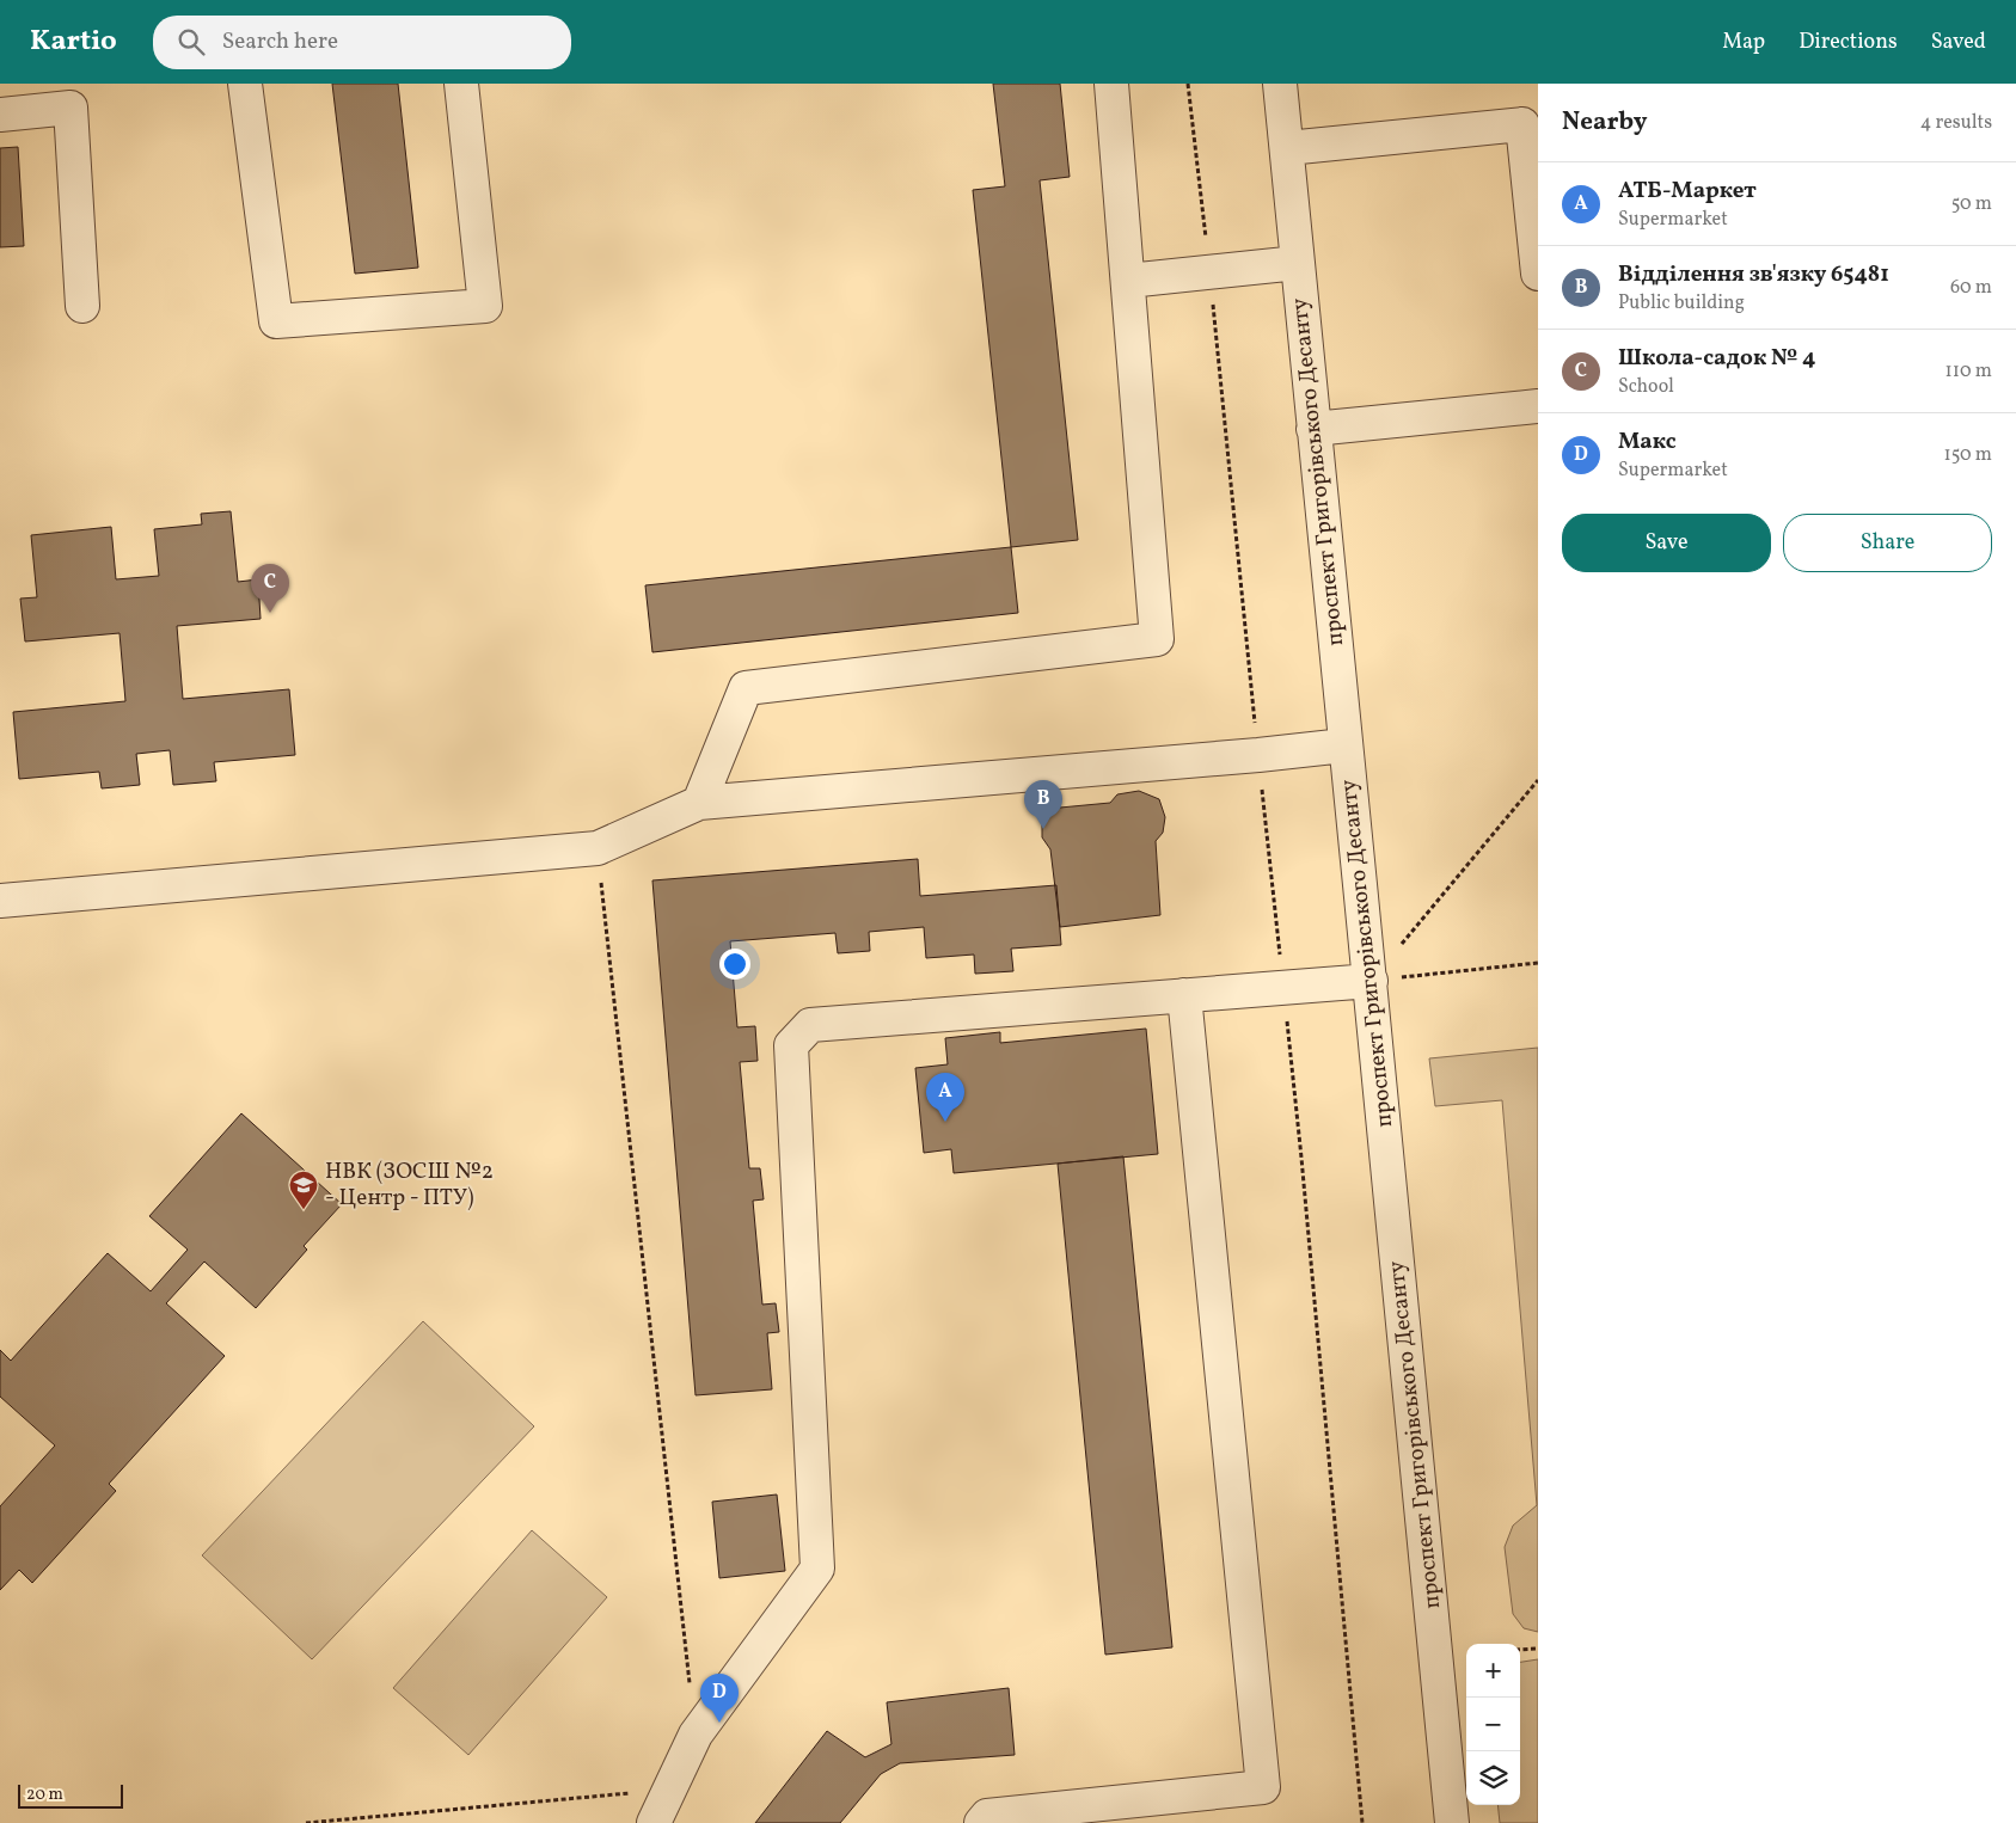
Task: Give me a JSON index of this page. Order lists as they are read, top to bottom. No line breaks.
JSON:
{"streets":{"street":["проспект Григорівського Десанту"]},"places":{"school or university":["НВК (ЗОСШ №2 - Центр - ПТУ)"]},"scale_bar":"20 m","page":{"header":"Kartio","search":"Search here","nav":["Map","Directions","Saved"],"heading":["Nearby","4 results"],"list":[{"mark":"A","name":"АТБ-Маркет","note":"Supermarket","value":"50 m"},{"mark":"B","name":"Відділення зв'язку 65481","note":"Public building","value":"60 m"},{"mark":"C","name":"Школа-садок № 4","note":"School","value":"110 m"},{"mark":"D","name":"Макс","note":"Supermarket","value":"150 m"}],"buttons":["Save","Share"],"pins":["C","B","A","D"],"map_buttons":["+","−"],"scale":"20 m"}}
